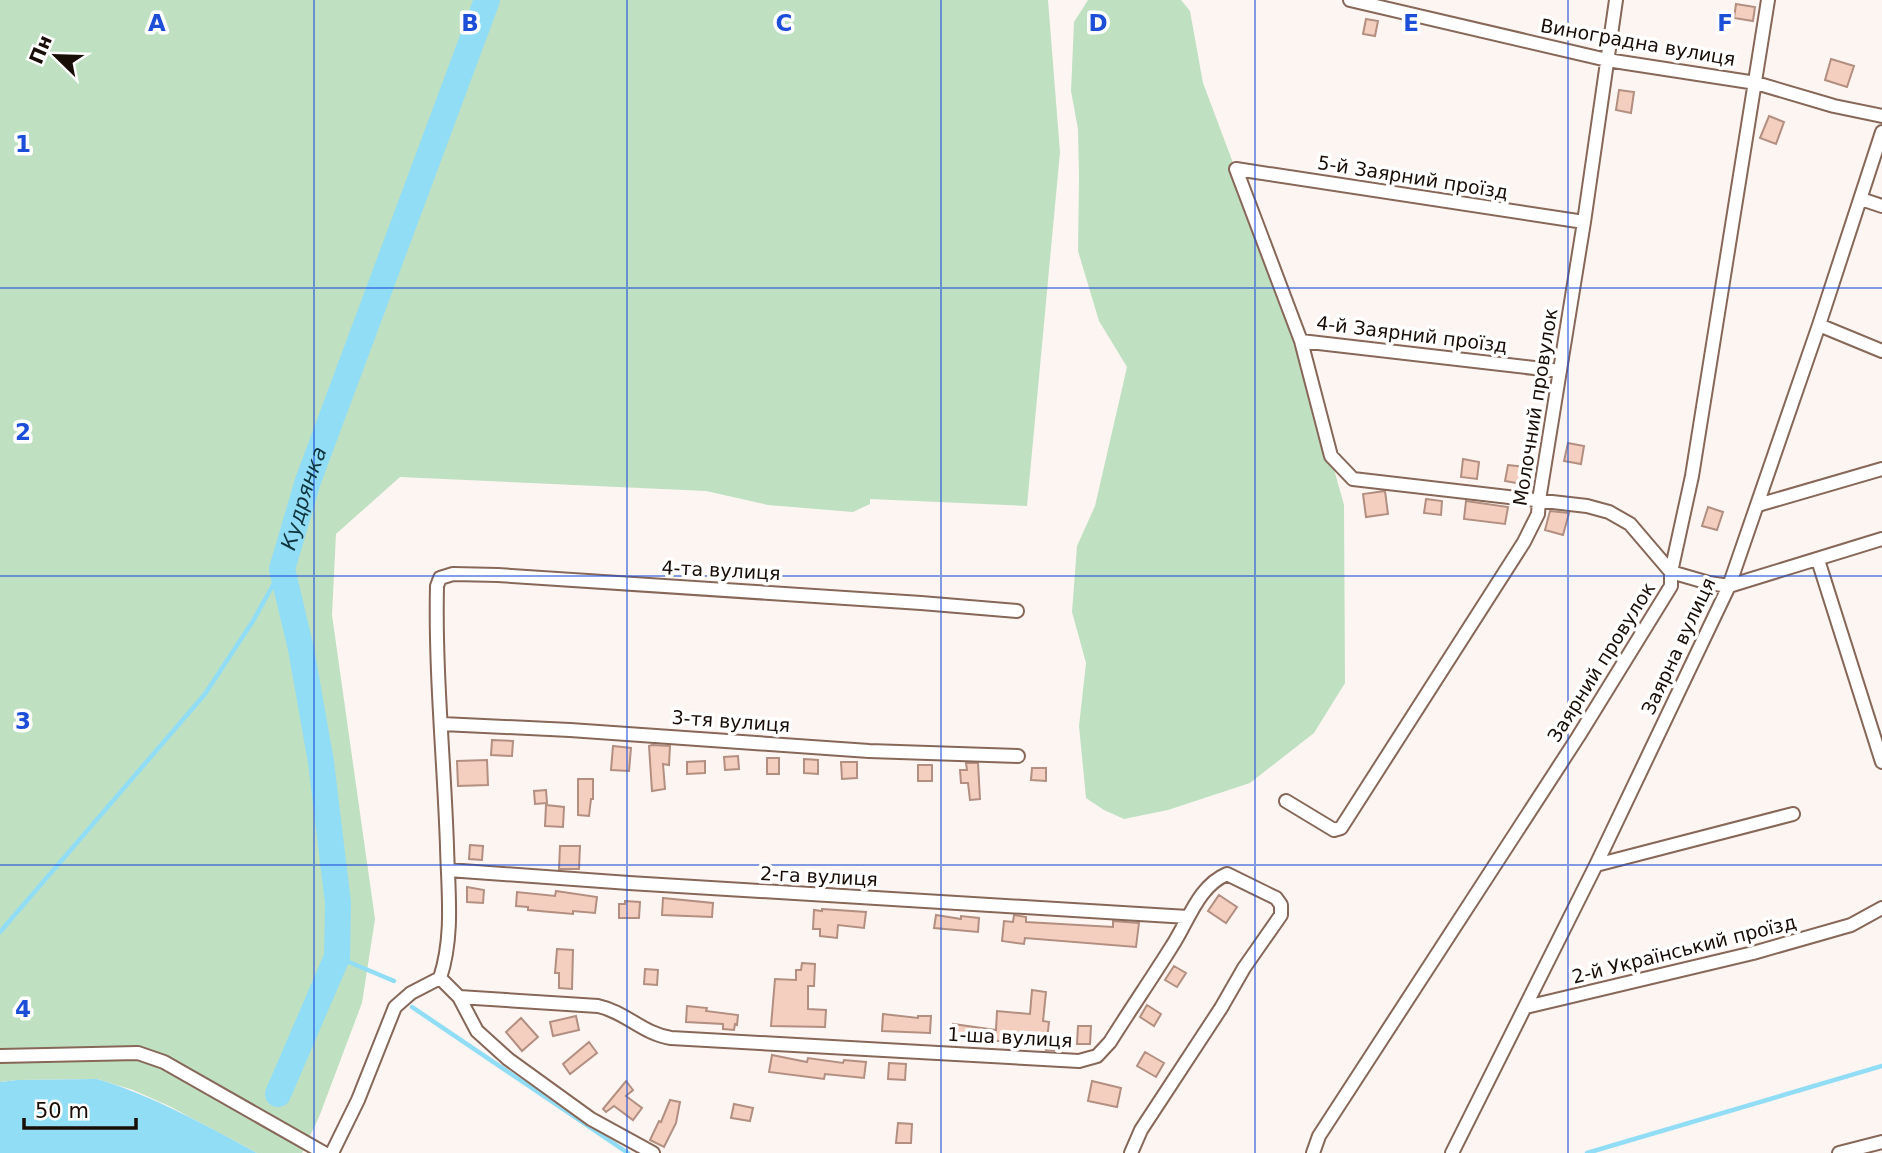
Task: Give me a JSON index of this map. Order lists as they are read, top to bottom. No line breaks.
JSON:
{"streets":{"street":["Виноградна вулиця","5-й Заярний проїзд","4-й Заярний проїзд","Молочний провулок","4-та вулиця","Заярна вулиця","Заярний провулок","3-тя вулиця","2-га вулиця","2-й Український проїзд","1-ша вулиця"]},"crossings":[["Виноградна вулиця","Молочний провулок"],["Виноградна вулиця","Заярний провулок"],["5-й Заярний проїзд","4-й Заярний проїзд"],["5-й Заярний проїзд","Молочний провулок"],["4-й Заярний проїзд","Молочний провулок"],["4-та вулиця","3-тя вулиця"],["Заярна вулиця","2-й Український проїзд"],["2-га вулиця","1-ша вулиця"]],"water":["Кудрянка"],"scale_bar":"50 m","north":"top left","grid":{"columns":["A","B","C","D","E","F"],"rows":["1","2","3","4"]}}
